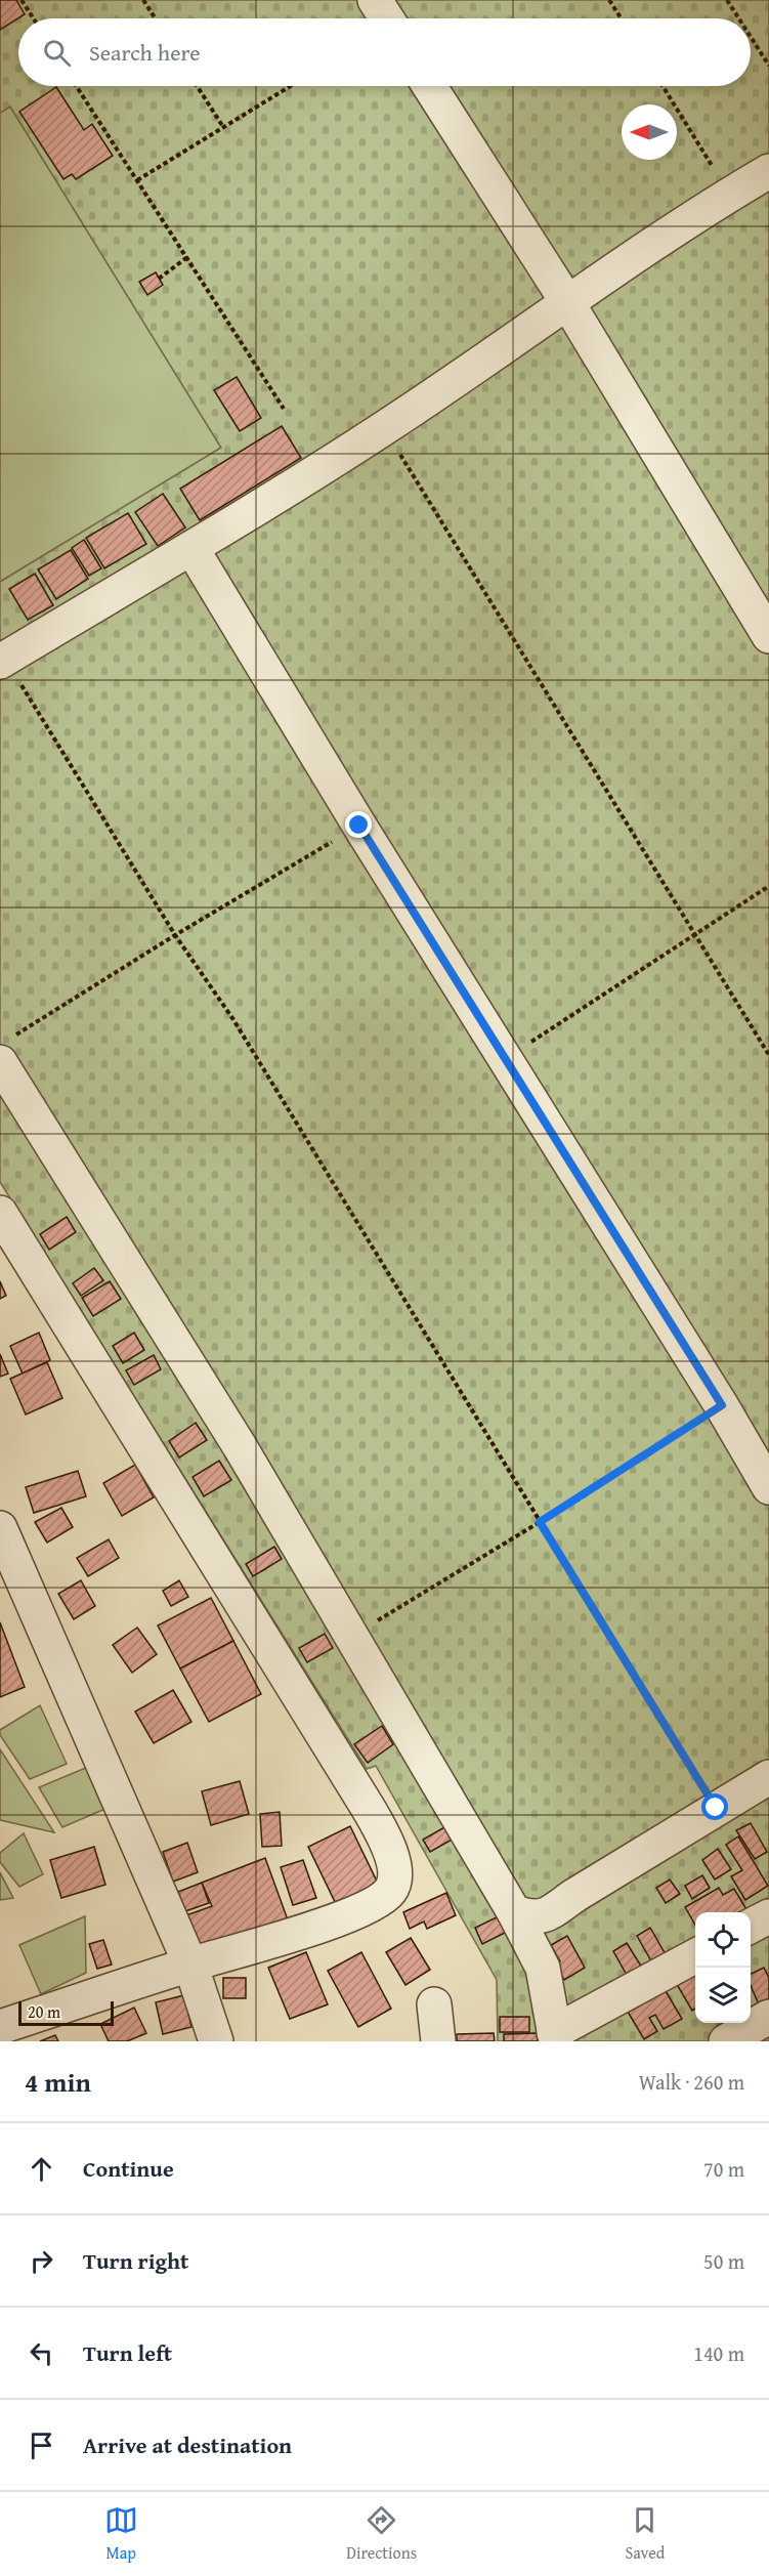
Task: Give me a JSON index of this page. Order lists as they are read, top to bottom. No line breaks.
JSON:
{"scale_bar":"20 m","north":"left","page":{"search":"Search here","scale":"20 m","heading":["4 min","Walk · 260 m"],"list":[["Continue","70 m"],["Turn right","50 m"],["Turn left","140 m"],"Arrive at destination"],"nav":["Map","Directions","Saved"]}}
